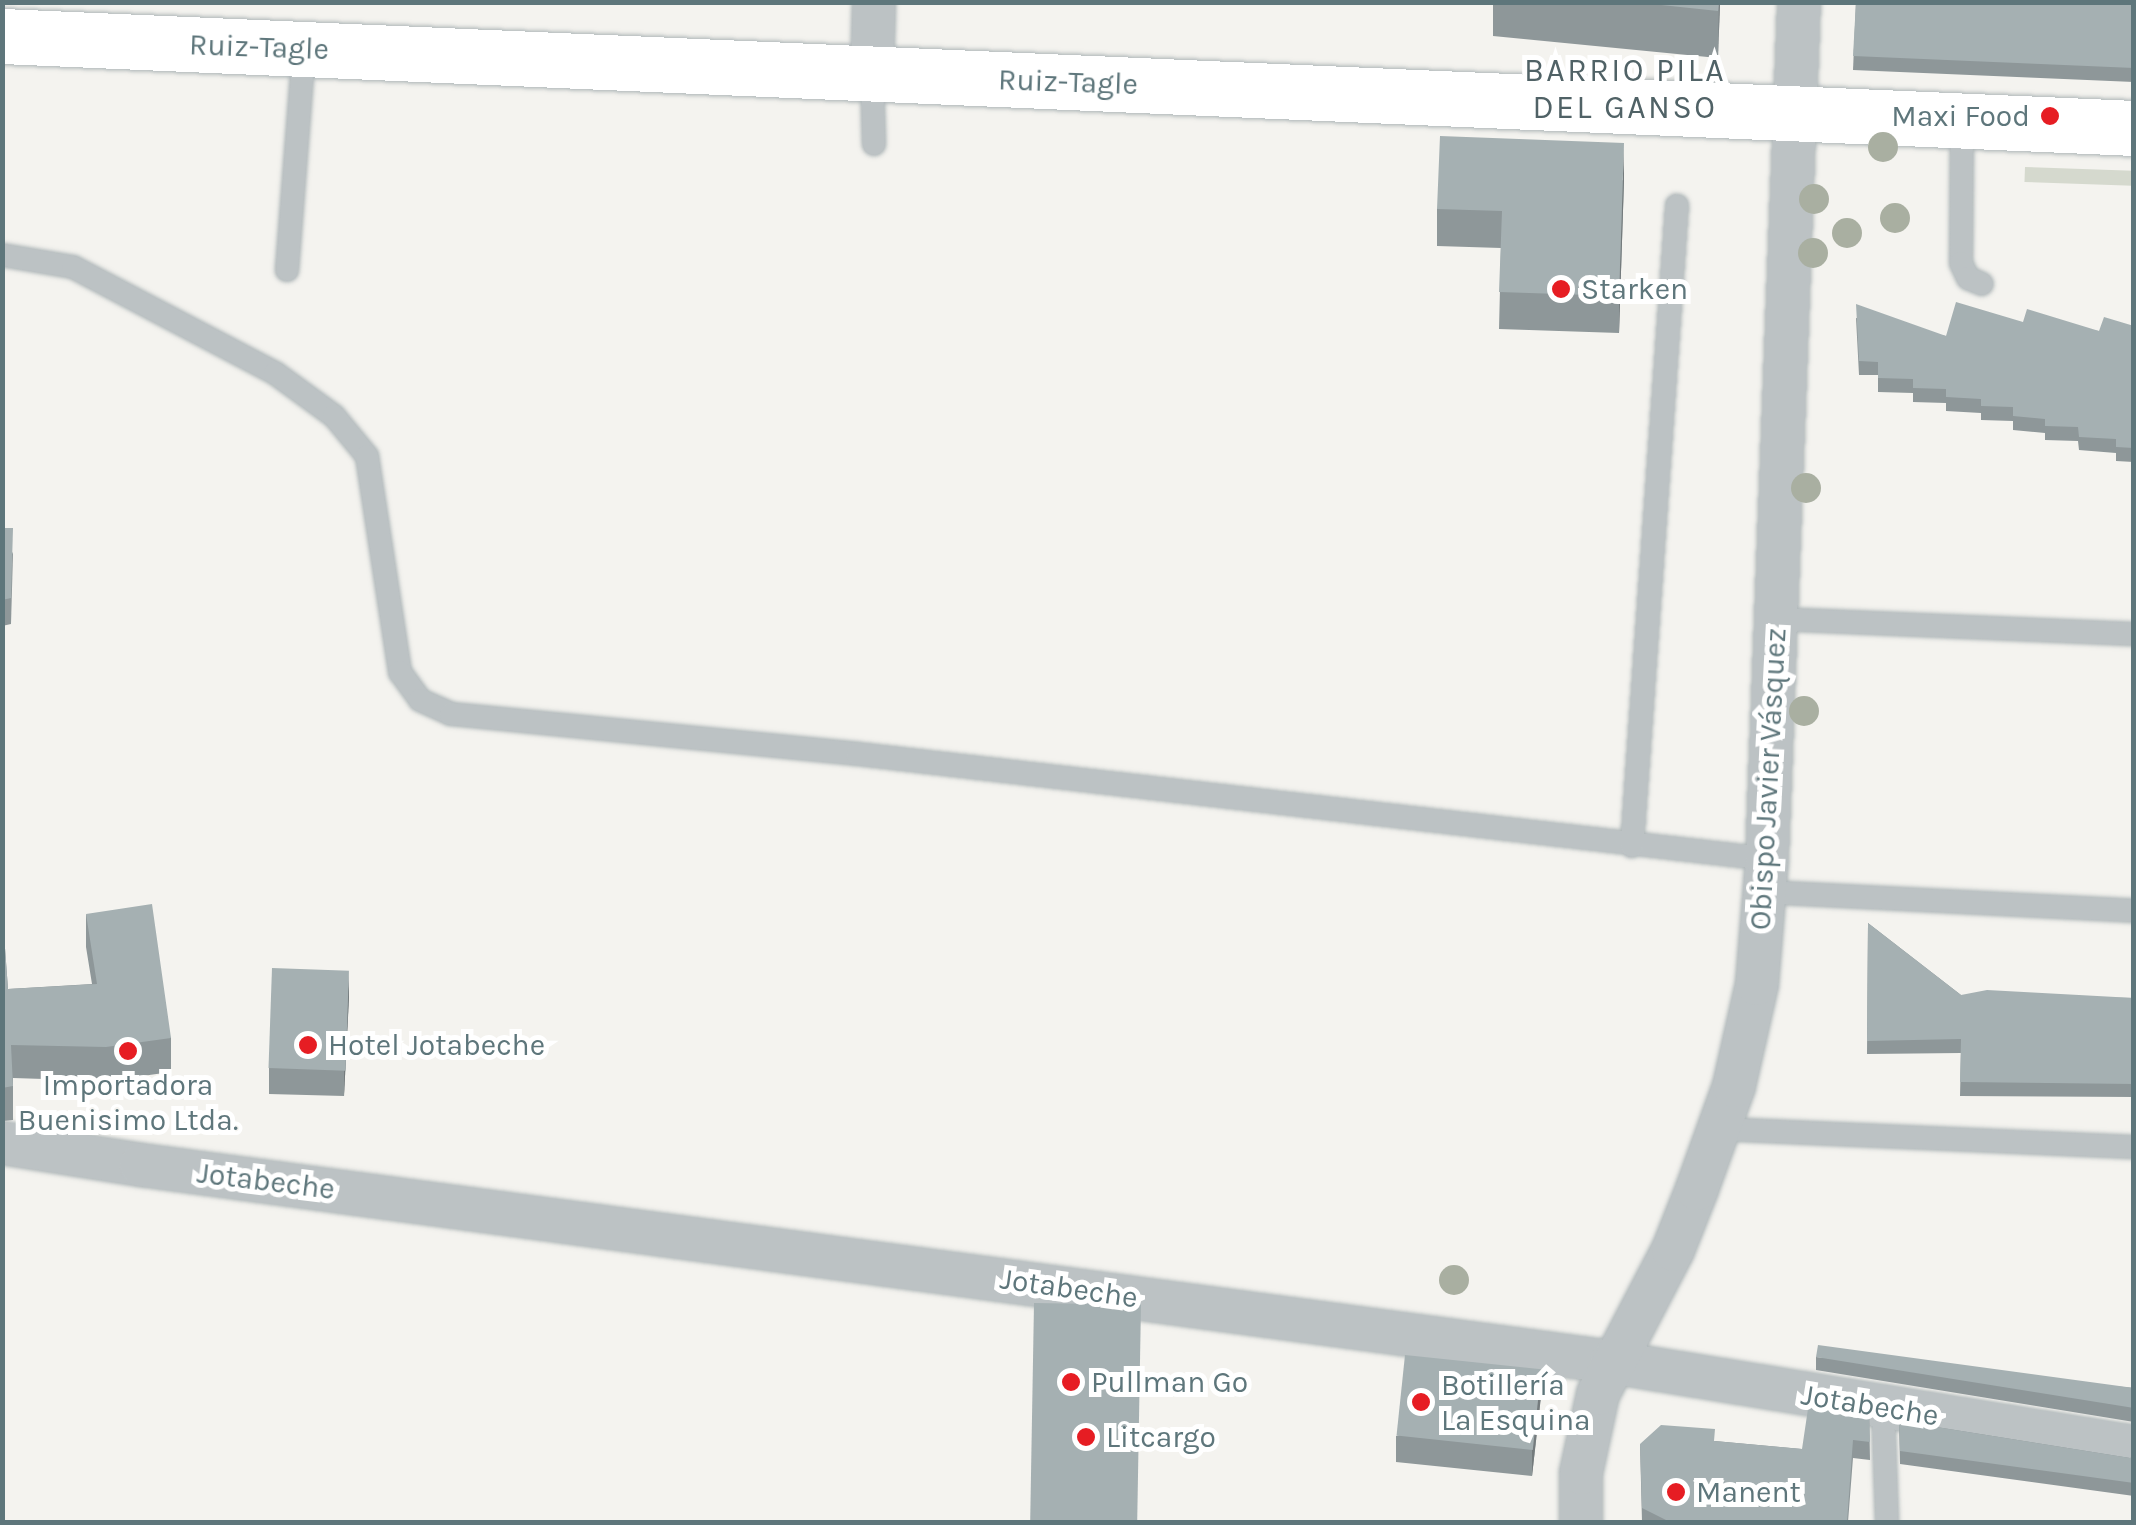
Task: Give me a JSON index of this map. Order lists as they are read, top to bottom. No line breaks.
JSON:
{"streets":{"street":["Ruiz-Tagle","Obispo Javier Vásquez","Jotabeche"]},"crossings":[["Ruiz-Tagle","Obispo Javier Vásquez"],["Obispo Javier Vásquez","Jotabeche"]],"districts":["BARRIO PILA DEL GANSO"],"places":["Maxi Food","Starken","Hotel Jotabeche","Importadora Buenisimo Ltda.","Pullman Go","Botillería La Esquina","Litcargo","Manent"]}
